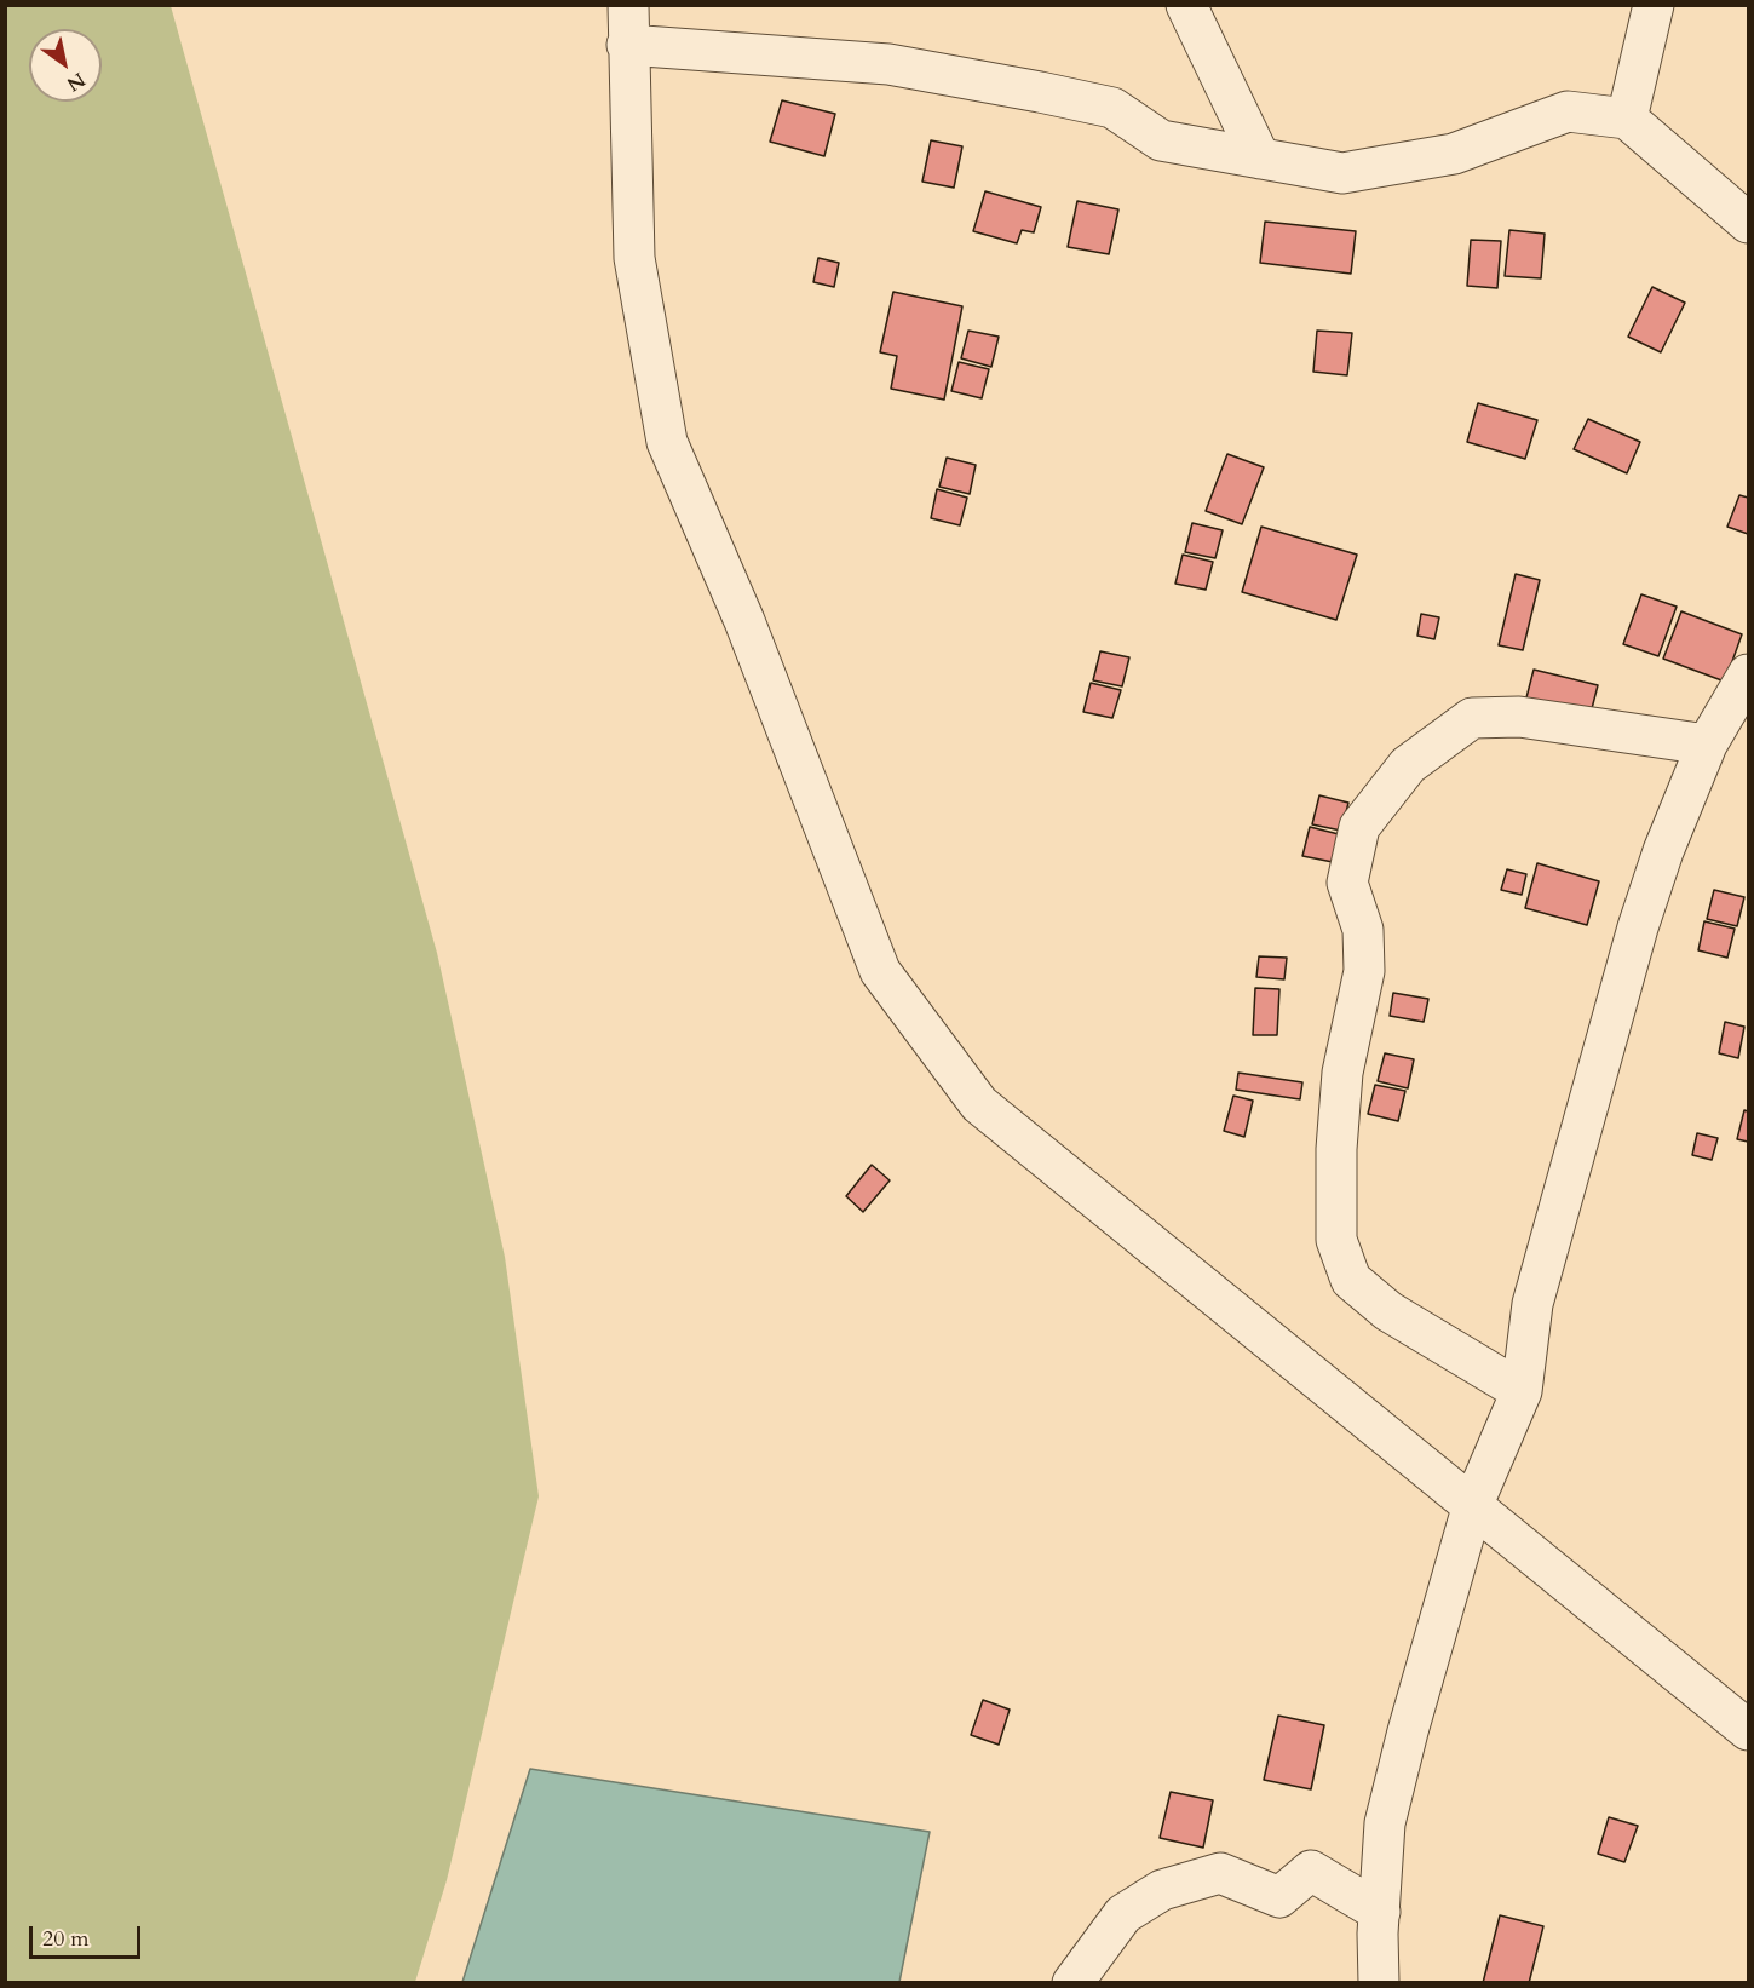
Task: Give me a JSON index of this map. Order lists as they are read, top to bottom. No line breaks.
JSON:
{"scale_bar":"20 m","north":"bottom right"}
